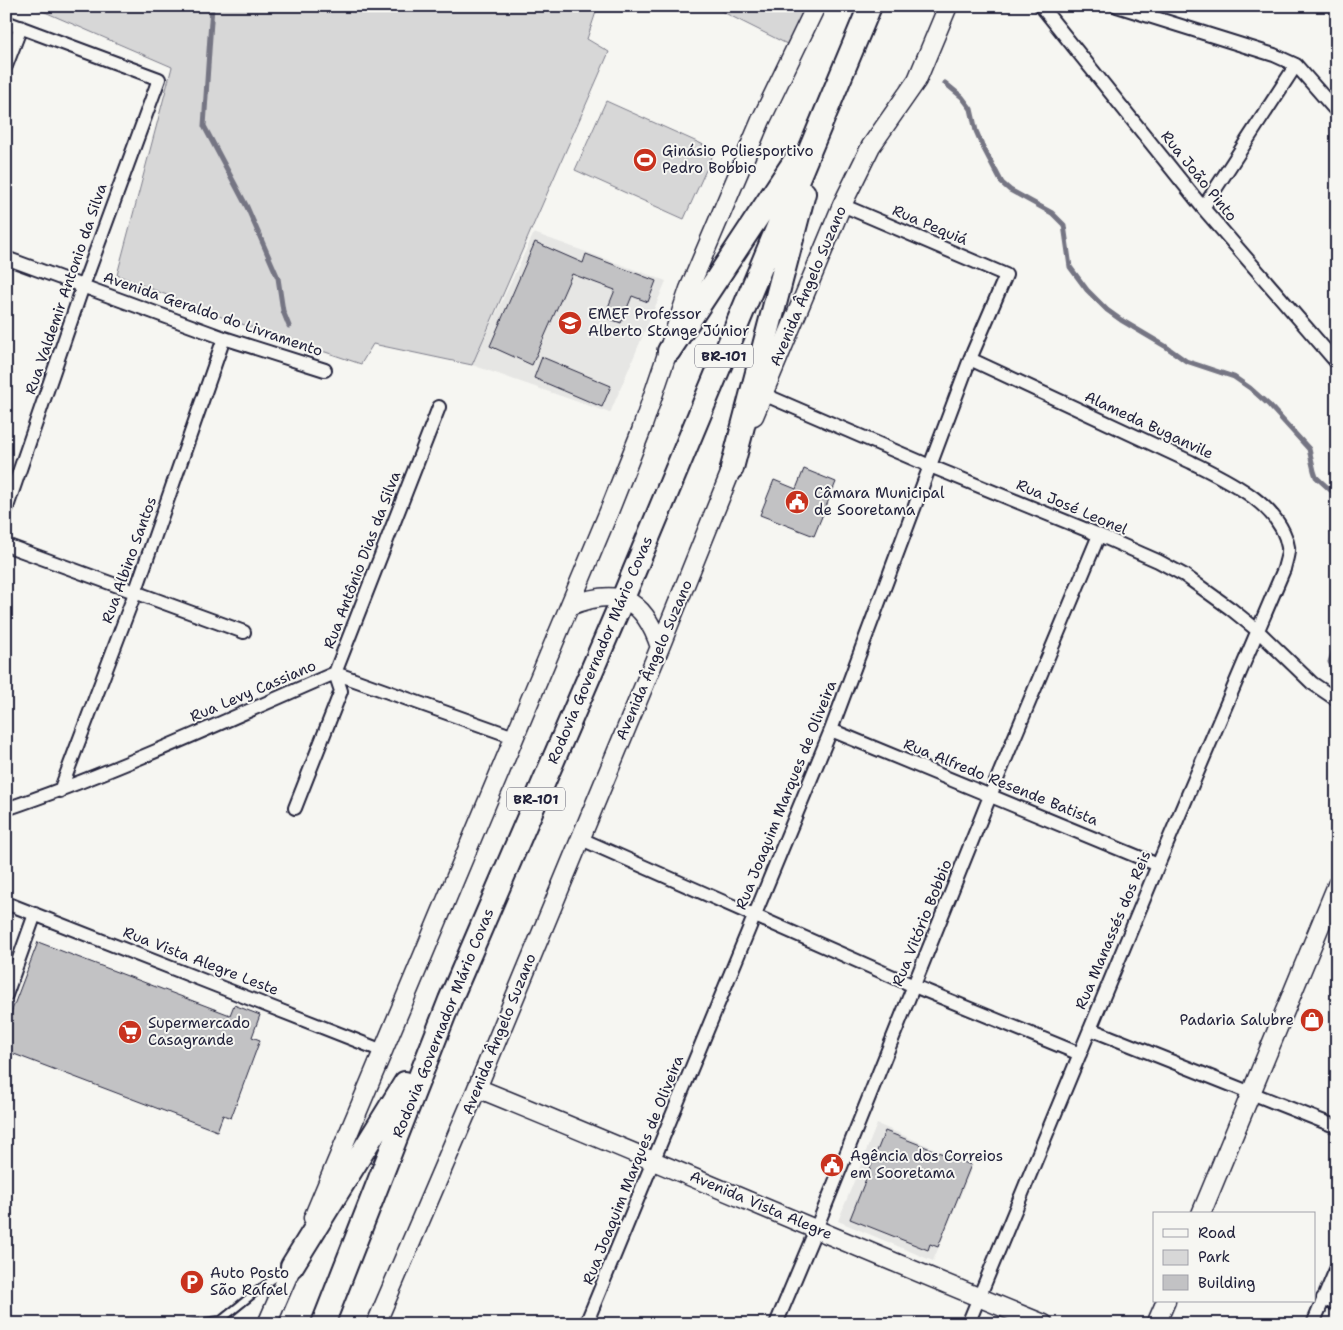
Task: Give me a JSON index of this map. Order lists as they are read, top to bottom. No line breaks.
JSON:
{"streets":{"highway":["BR-101","Rodovia Governador Mário Covas"],"main road":["Avenida Ângelo Suzano","Avenida Vista Alegre"],"street":["Rua João Pinto","Rua Pequiá","Rua Valdemir Antonio da Silva","Avenida Geraldo do Livramento","Alameda Buganvile","Rua José Leonel","Rua Albino Santos","Rua Antônio Dias da Silva","Rua Levy Cassiano","Rua Alfredo Resende Batista","Rua Joaquim Marques de Oliveira","Rua Vitório Bobbio","Rua Manassés dos Reis","Rua Vista Alegre Leste"]},"crossings":[["Rua Pequiá","Avenida Ângelo Suzano"],["Rua Pequiá","Rua Joaquim Marques de Oliveira"],["Avenida Ângelo Suzano","Rua José Leonel"],["Avenida Ângelo Suzano","Avenida Vista Alegre"],["Rua Valdemir Antonio da Silva","Avenida Geraldo do Livramento"],["Avenida Geraldo do Livramento","Rua Albino Santos"],["Alameda Buganvile","Rua Joaquim Marques de Oliveira"],["Alameda Buganvile","Rua Manassés dos Reis"],["Rua José Leonel","Rua Joaquim Marques de Oliveira"],["Rua José Leonel","Rua Vitório Bobbio"],["Rua José Leonel","Rua Manassés dos Reis"],["Rua Albino Santos","Rua Levy Cassiano"],["Rua Antônio Dias da Silva","Rua Levy Cassiano"],["Rua Alfredo Resende Batista","Rua Joaquim Marques de Oliveira"],["Rua Alfredo Resende Batista","Rua Vitório Bobbio"],["Rua Alfredo Resende Batista","Rua Manassés dos Reis"],["Rua Joaquim Marques de Oliveira","Avenida Vista Alegre"],["Rua Vitório Bobbio","Avenida Vista Alegre"],["Rua Manassés dos Reis","Avenida Vista Alegre"]],"places":{"sports":["Ginásio Poliesportivo Pedro Bobbio"],"school or university":["EMEF Professor Alberto Stange Júnior"],"public building":["Câmara Municipal de Sooretama","Agência dos Correios em Sooretama"],"shop":["Padaria Salubre"],"supermarket":["Supermercado Casagrande"],"parking":["Auto Posto São Rafael"]},"legend":["Road","Park","Building"]}
